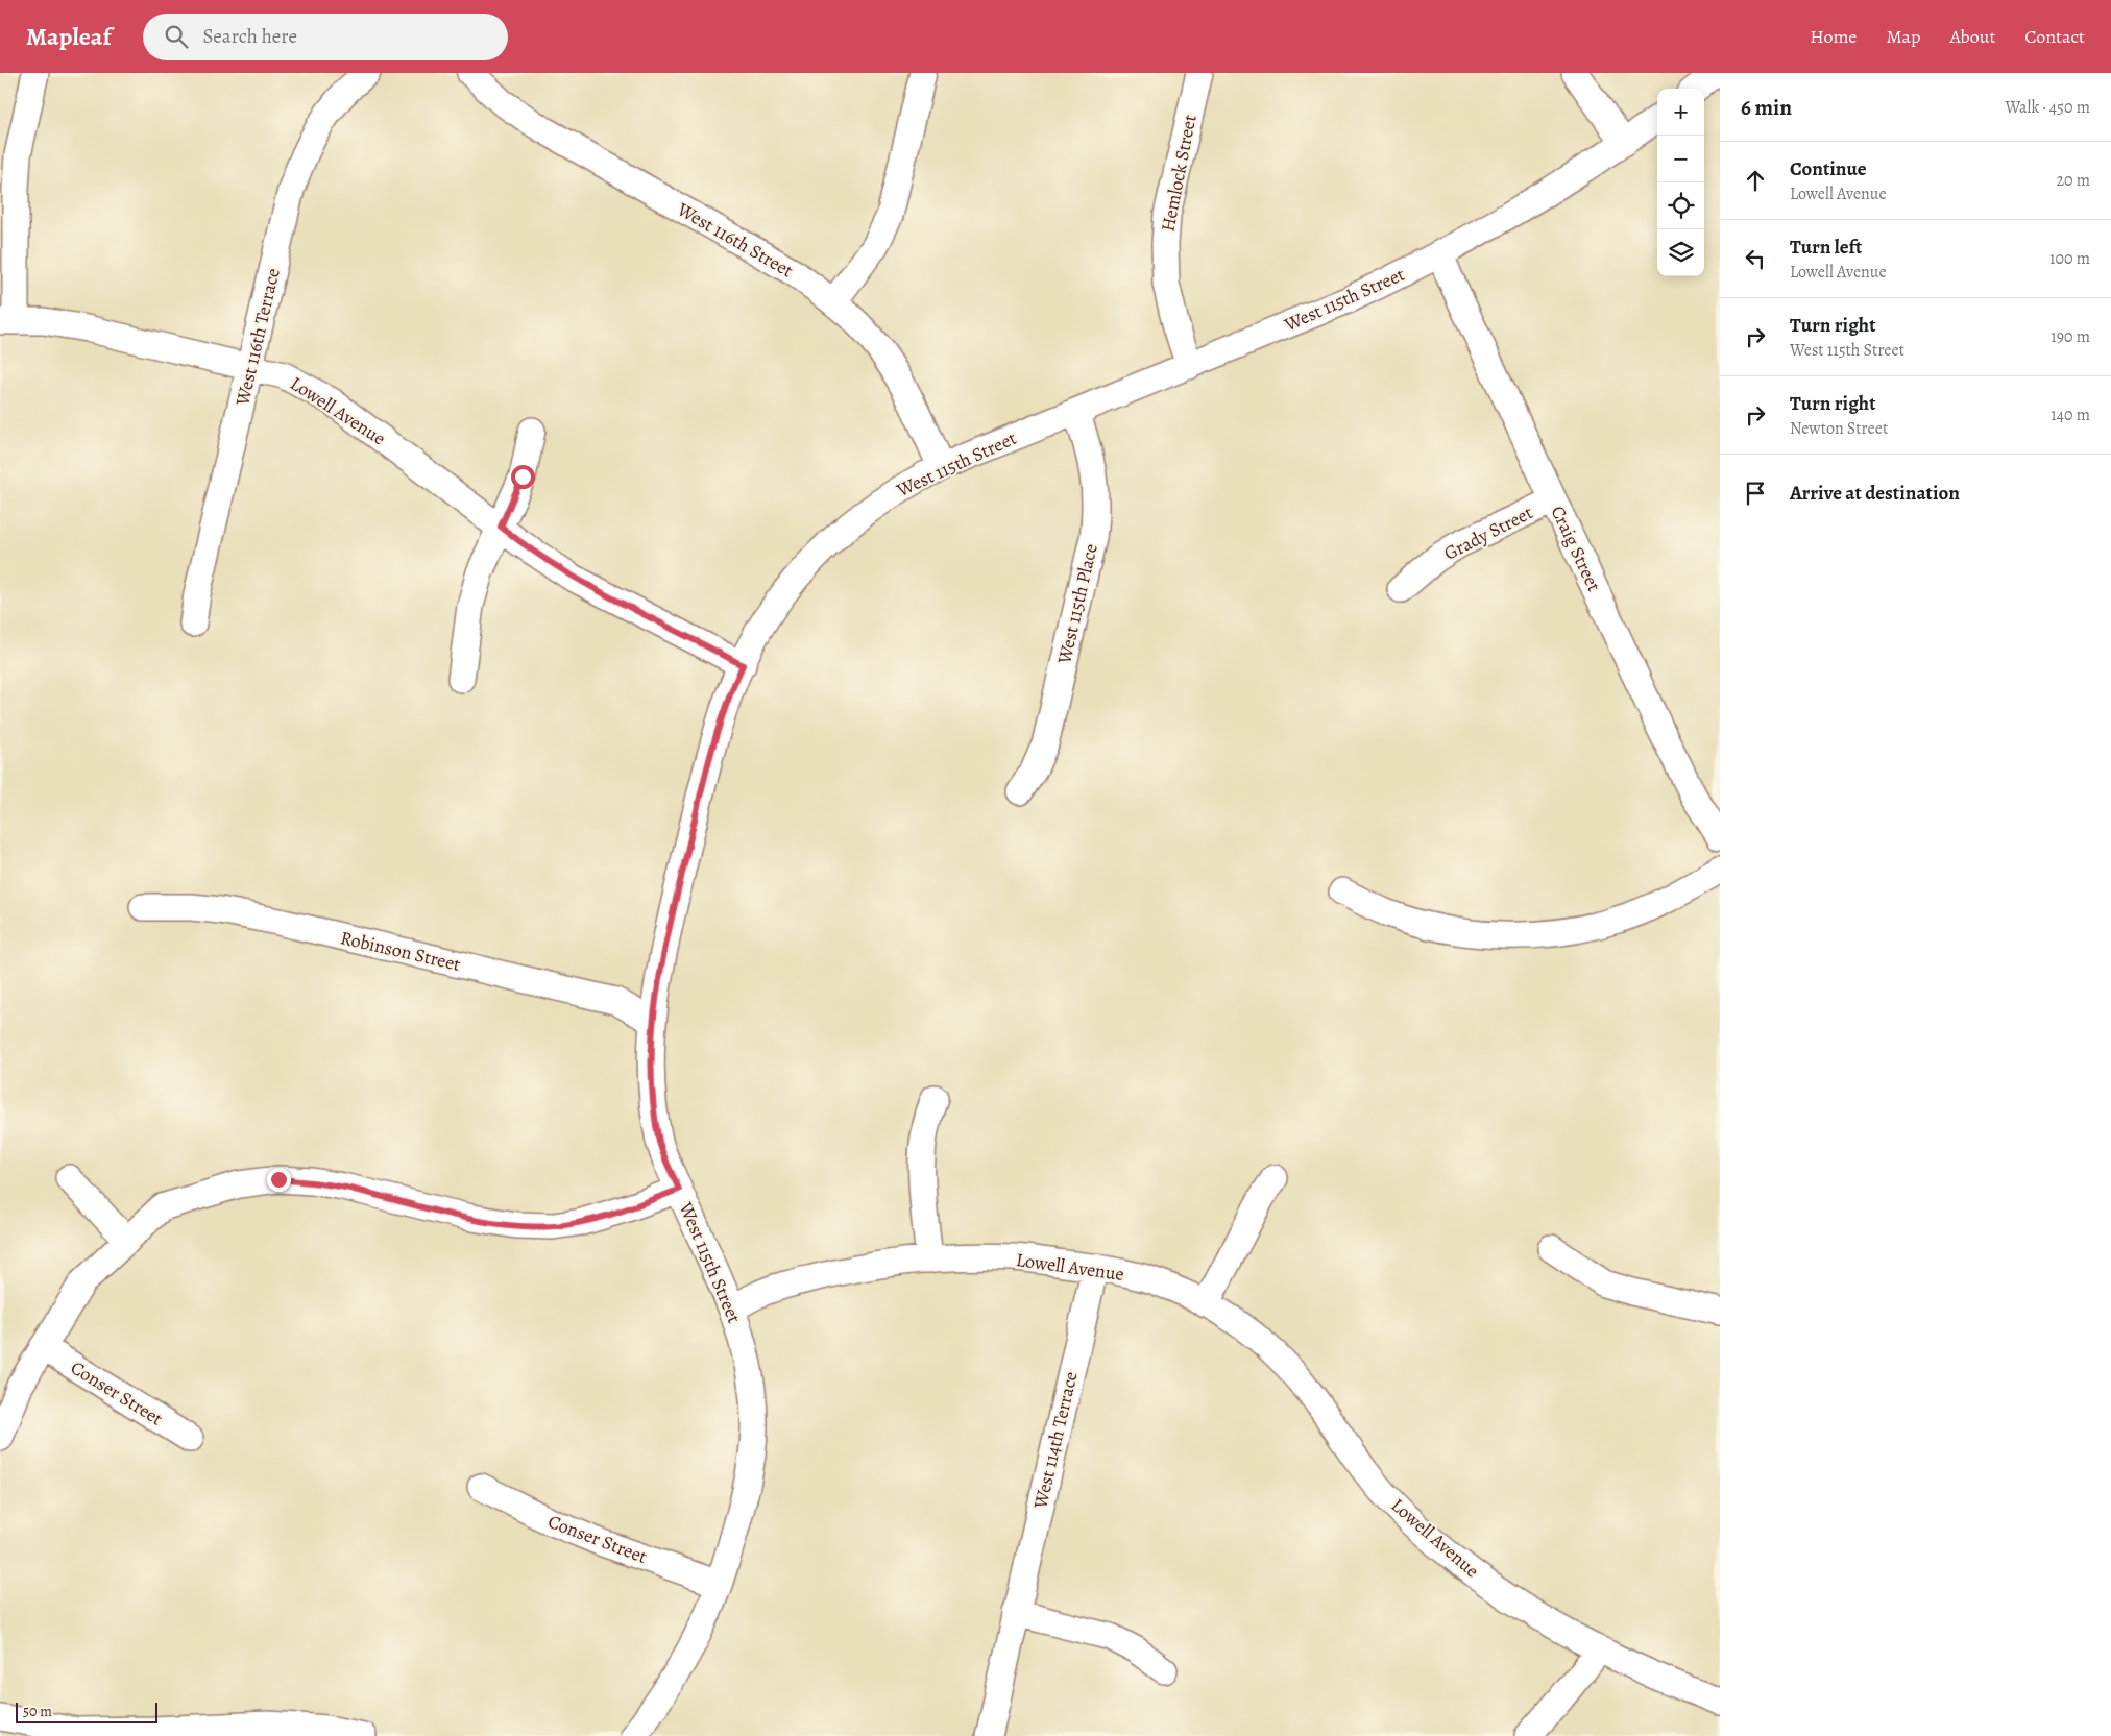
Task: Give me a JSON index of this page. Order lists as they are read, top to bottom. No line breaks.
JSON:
{"streets":{"street":["Hemlock Street","West 116th Street","West 115th Street","West 116th Terrace","Lowell Avenue","Grady Street","Craig Street","West 115th Place","Robinson Street","Conser Street","West 114th Terrace"]},"crossings":[["Hemlock Street","West 115th Street"],["West 116th Street","West 115th Street"],["West 115th Street","Lowell Avenue"],["West 115th Street","Craig Street"],["West 115th Street","West 115th Place"],["West 115th Street","Robinson Street"],["West 115th Street","Conser Street"],["West 116th Terrace","Lowell Avenue"],["Lowell Avenue","West 114th Terrace"],["Grady Street","Craig Street"]],"scale_bar":"50 m","page":{"header":"Mapleaf","search":"Search here","nav":["Home","Map","About","Contact"],"heading":["6 min","Walk · 450 m"],"map_buttons":["+","−"],"list":[["Continue","Lowell Avenue","20 m"],["Turn left","Lowell Avenue","100 m"],["Turn right","West 115th Street","190 m"],["Turn right","Newton Street","140 m"],"Arrive at destination"],"scale":"50 m"}}
